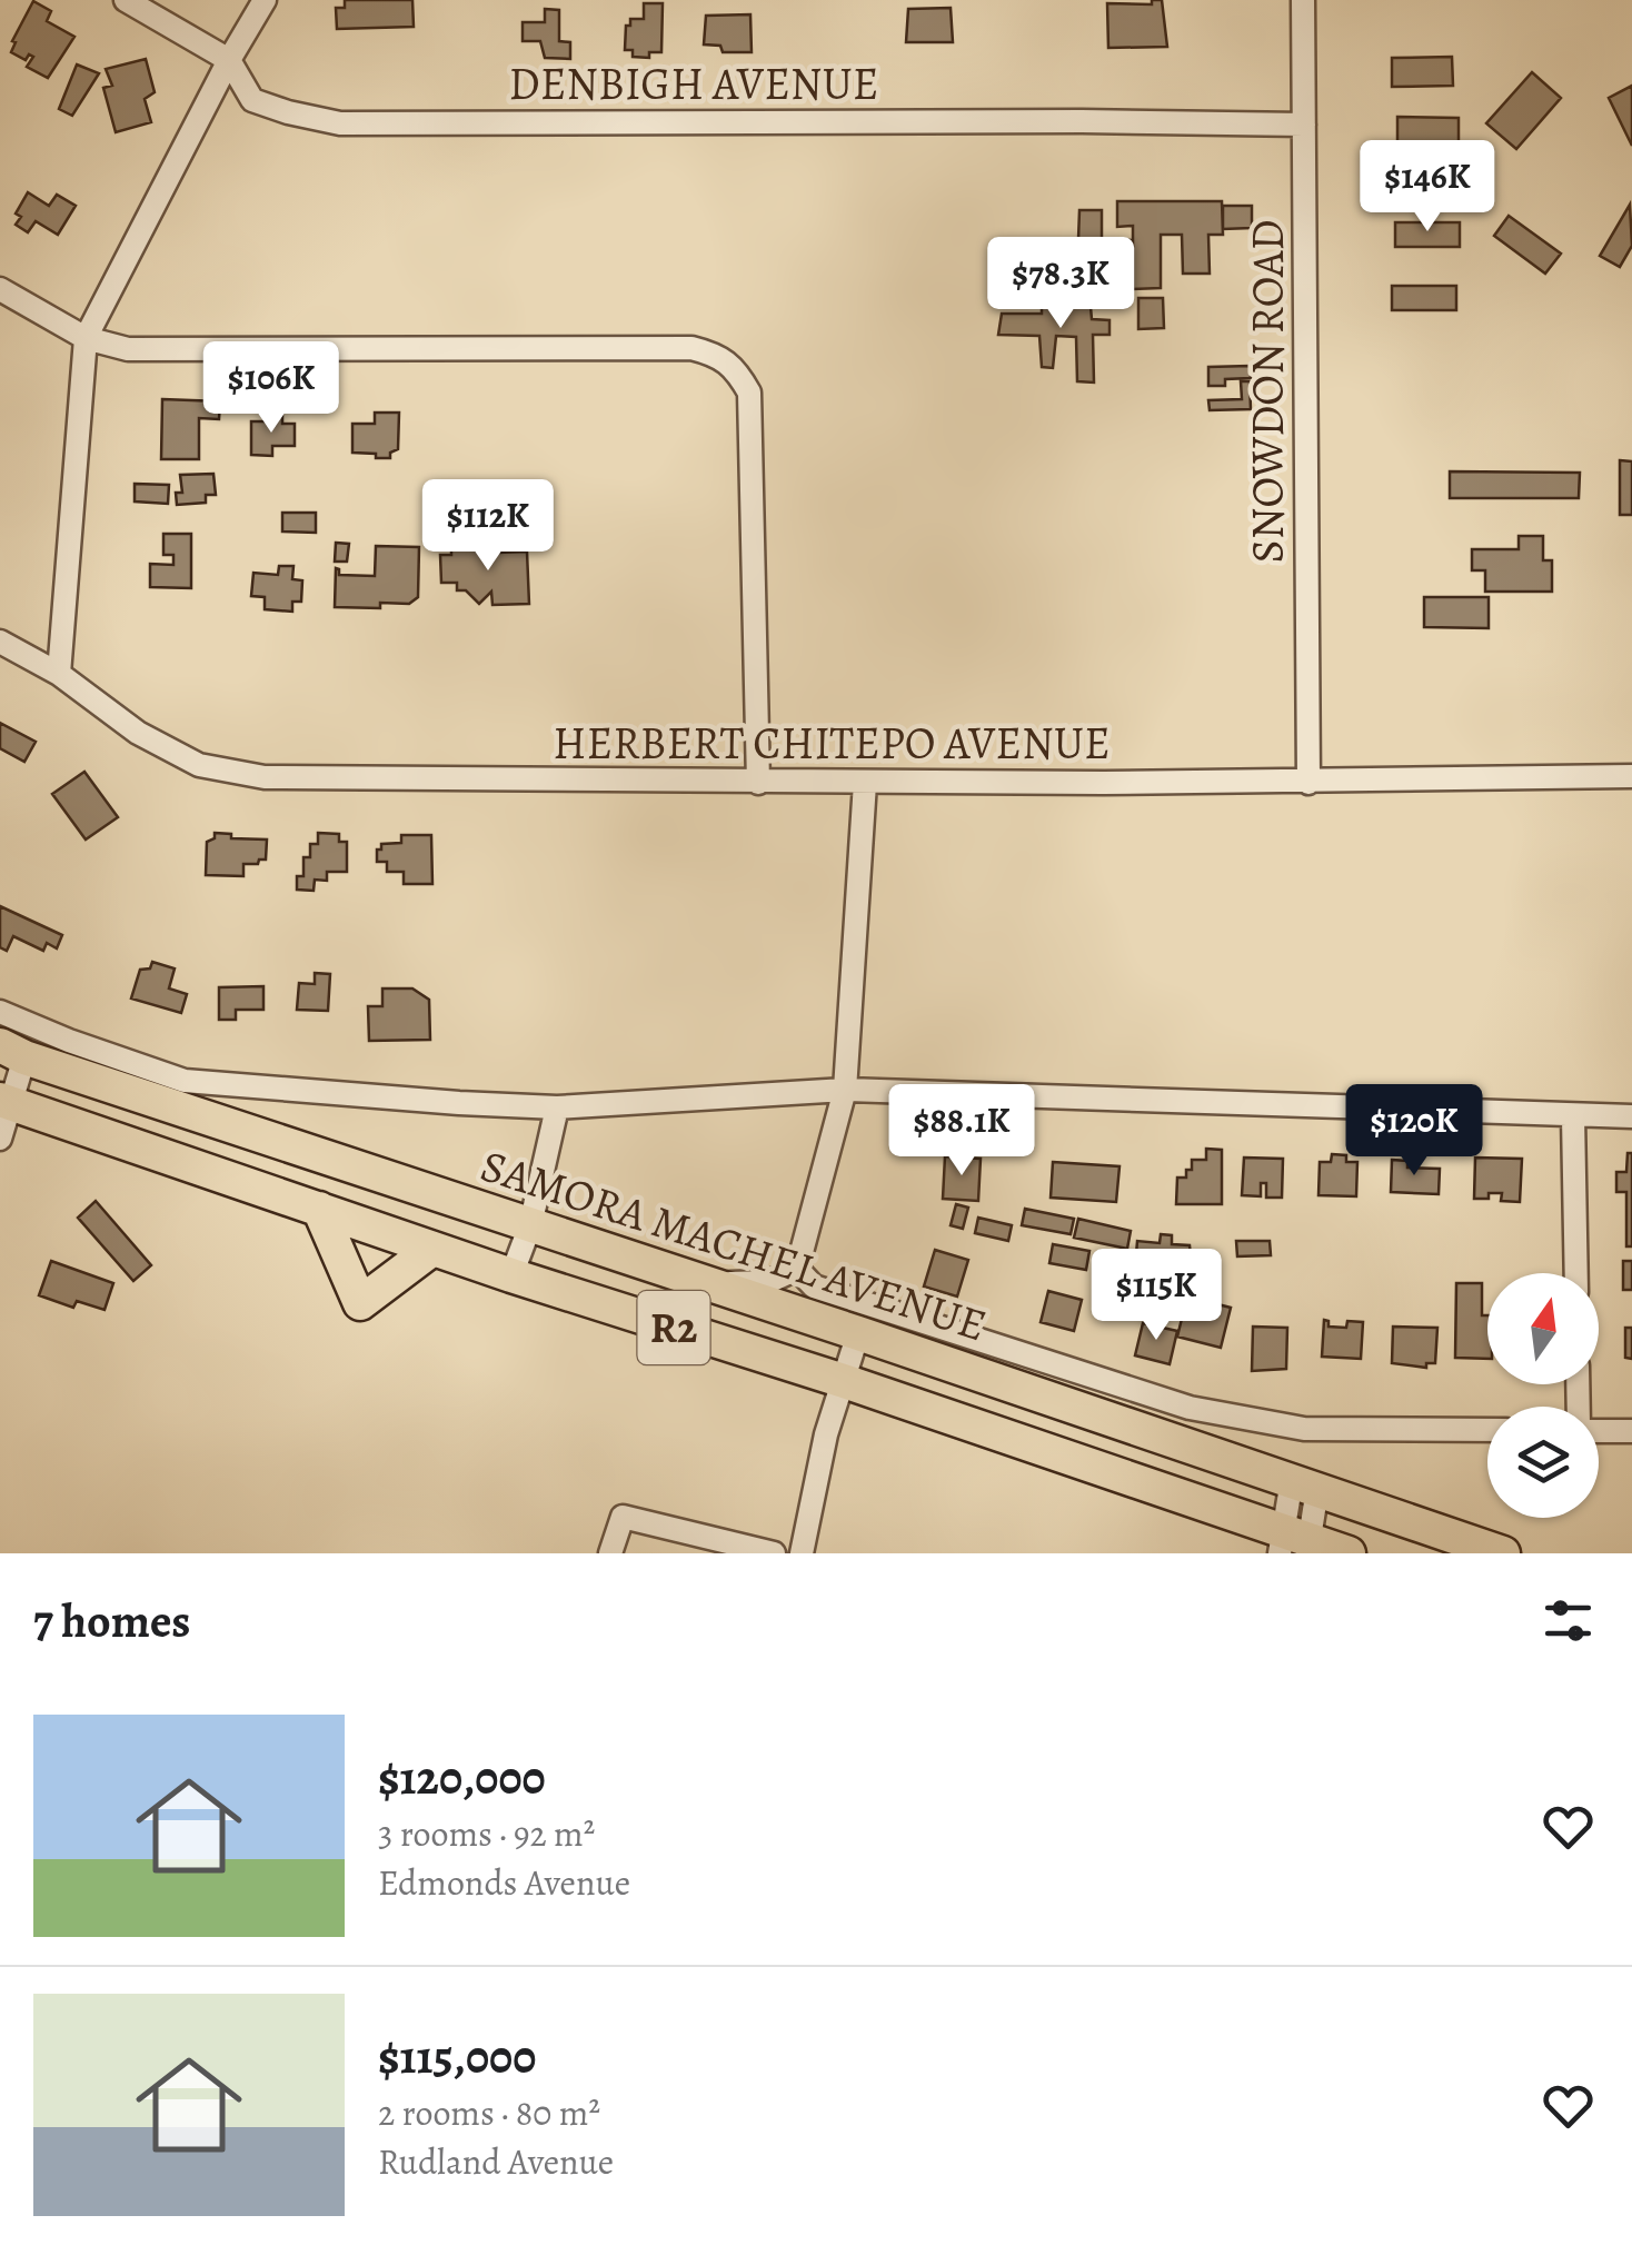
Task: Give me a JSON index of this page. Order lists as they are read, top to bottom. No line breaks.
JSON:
{"streets":{"highway":["SAMORA MACHEL AVENUE","R2"],"street":["DENBIGH AVENUE","SNOWDON ROAD","HERBERT CHITEPO AVENUE"]},"crossings":[["DENBIGH AVENUE","SNOWDON ROAD"],["SNOWDON ROAD","HERBERT CHITEPO AVENUE"]],"north":"top","page":{"price":["$146K","$78.3K","$106K","$112K","$88.1K","$120K","$115K"],"heading":"7 homes","list":[{"name":"$120,000","note":"3 rooms · 92 m² · Edmonds Avenue"},{"name":"$115,000","note":"2 rooms · 80 m² · Rudland Avenue"}]}}
